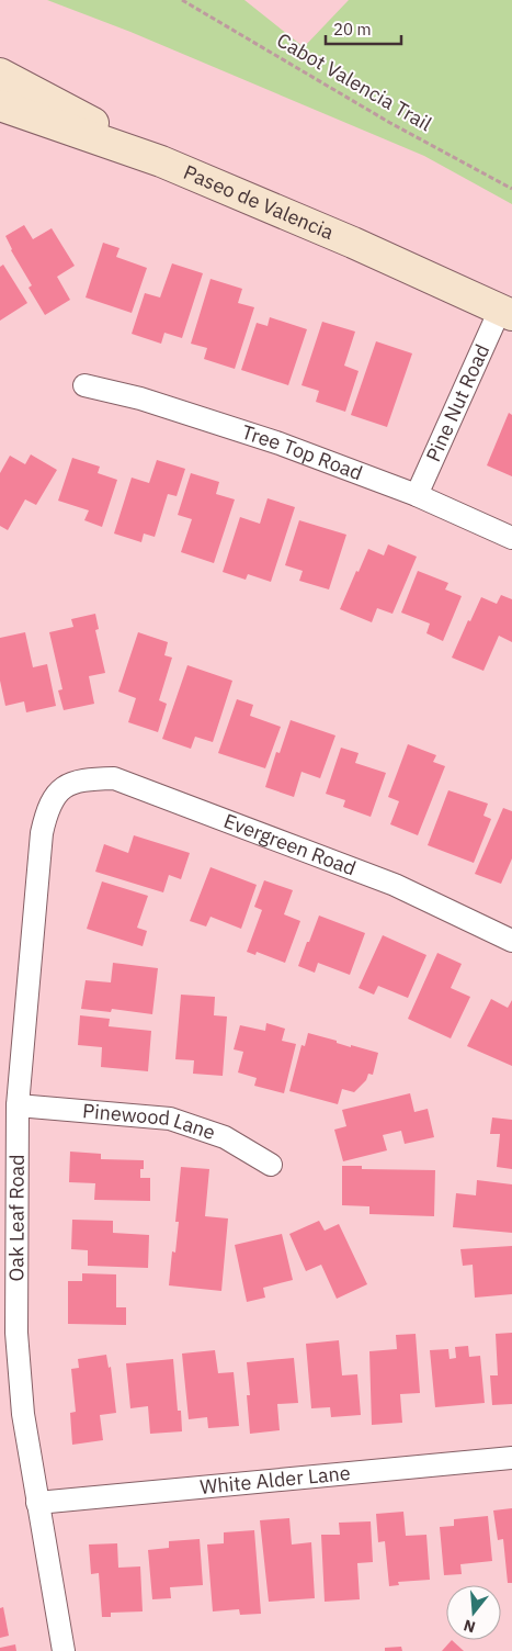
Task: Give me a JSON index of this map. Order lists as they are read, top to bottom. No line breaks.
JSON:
{"streets":{"main road":["Paseo de Valencia"],"street":["Pine Nut Road","Tree Top Road","Evergreen Road","Pinewood Lane","Oak Leaf Road","White Alder Lane"],"path":["Cabot Valencia Trail"]},"crossings":[["Paseo de Valencia","Pine Nut Road"],["Pine Nut Road","Tree Top Road"],["Evergreen Road","Oak Leaf Road"],["Pinewood Lane","Oak Leaf Road"],["Oak Leaf Road","White Alder Lane"]],"scale_bar":"20 m","north":"bottom"}
